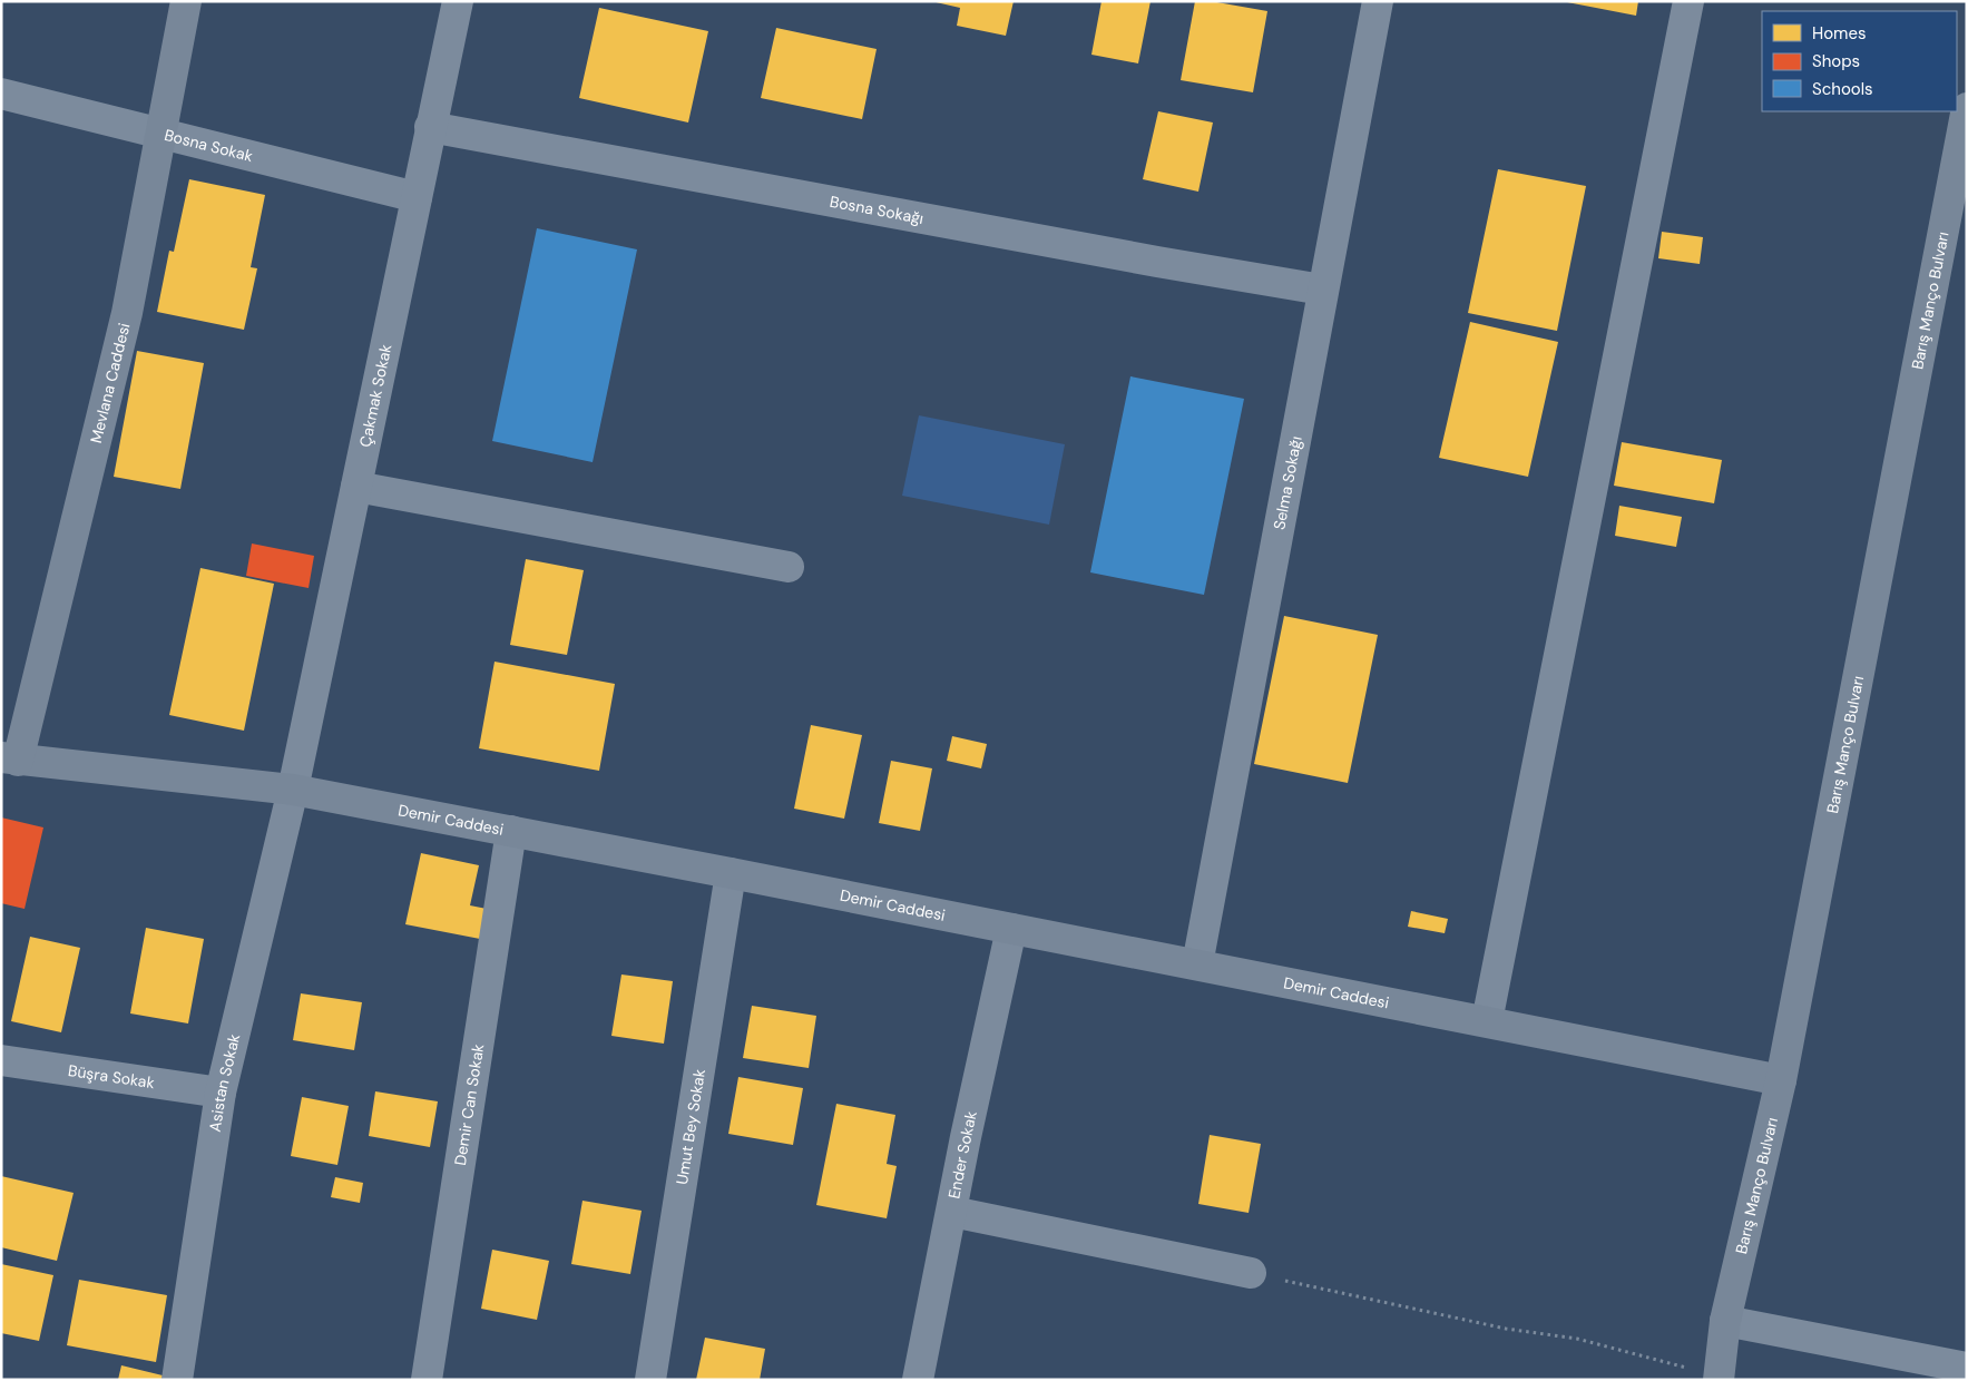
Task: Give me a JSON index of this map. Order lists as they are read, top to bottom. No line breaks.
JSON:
{"streets":{"street":["Bosna Sokak","Bosna Sokağı","Barış Manço Bulvarı","Mevlana Caddesi","Çakmak Sokak","Selma Sokağı","Demir Caddesi","Büşra Sokak","Asistan Sokak","Demir Can Sokak","Umut Bey Sokak","Ender Sokak"]},"crossings":[["Bosna Sokak","Mevlana Caddesi"],["Bosna Sokak","Çakmak Sokak"],["Bosna Sokağı","Çakmak Sokak"],["Bosna Sokağı","Selma Sokağı"],["Barış Manço Bulvarı","Demir Caddesi"],["Mevlana Caddesi","Demir Caddesi"],["Çakmak Sokak","Demir Caddesi"],["Çakmak Sokak","Asistan Sokak"],["Selma Sokağı","Demir Caddesi"],["Demir Caddesi","Asistan Sokak"],["Demir Caddesi","Demir Can Sokak"],["Demir Caddesi","Umut Bey Sokak"],["Demir Caddesi","Ender Sokak"],["Büşra Sokak","Asistan Sokak"]],"legend":["Homes","Shops","Schools"]}
